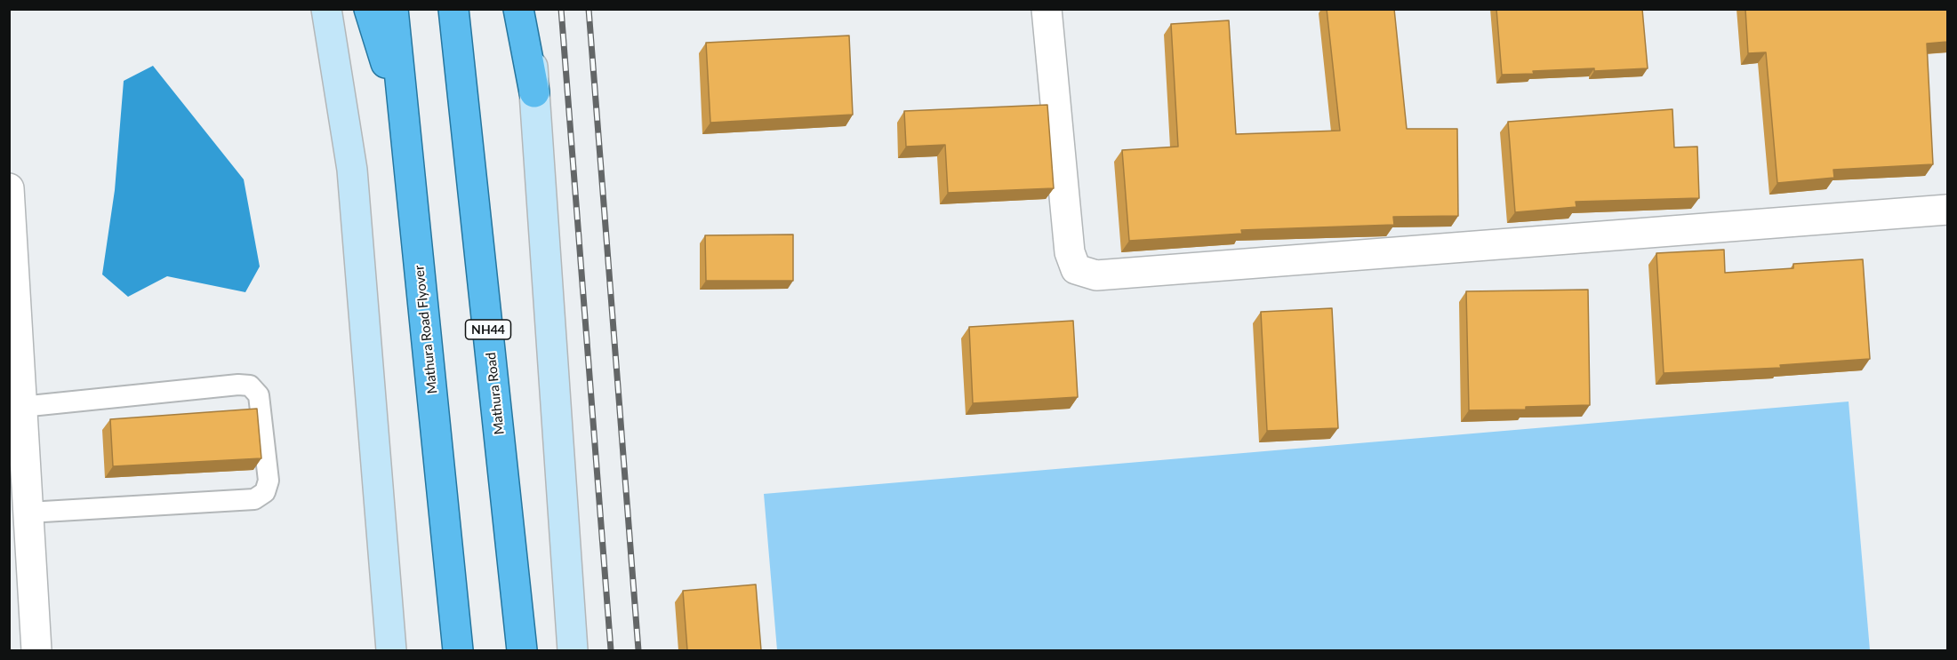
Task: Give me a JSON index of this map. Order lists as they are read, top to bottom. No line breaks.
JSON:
{"streets":{"highway":["Mathura Road Flyover","NH44","Mathura Road"]}}
